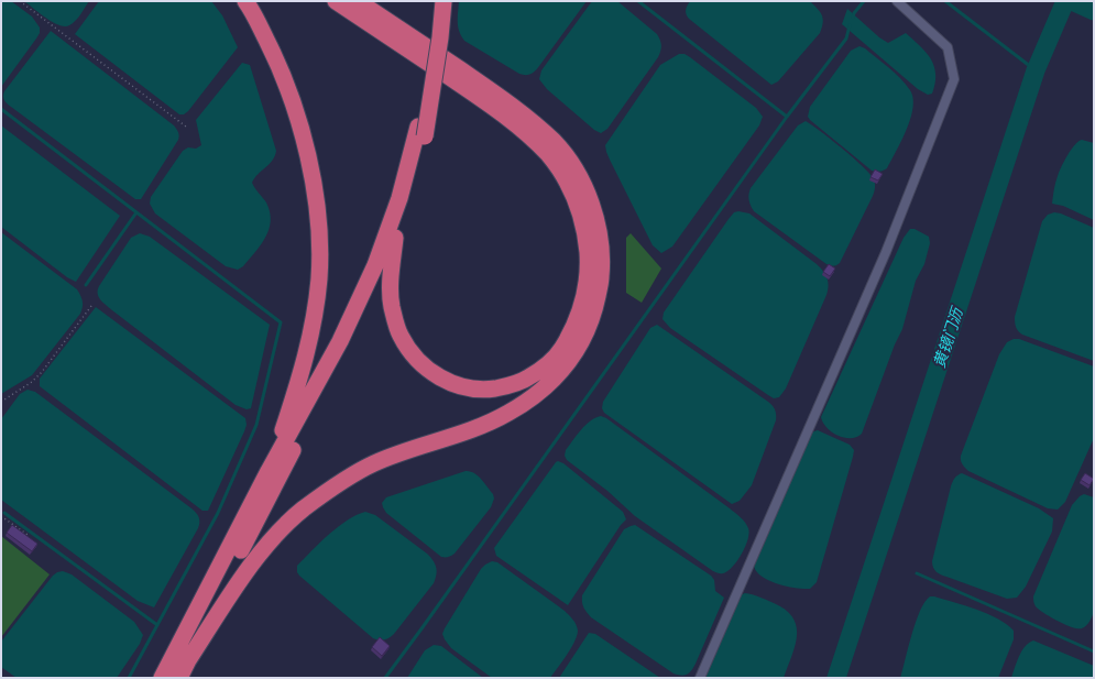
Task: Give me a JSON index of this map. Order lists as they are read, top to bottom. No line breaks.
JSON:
{"water":["黄镜门沥"]}
